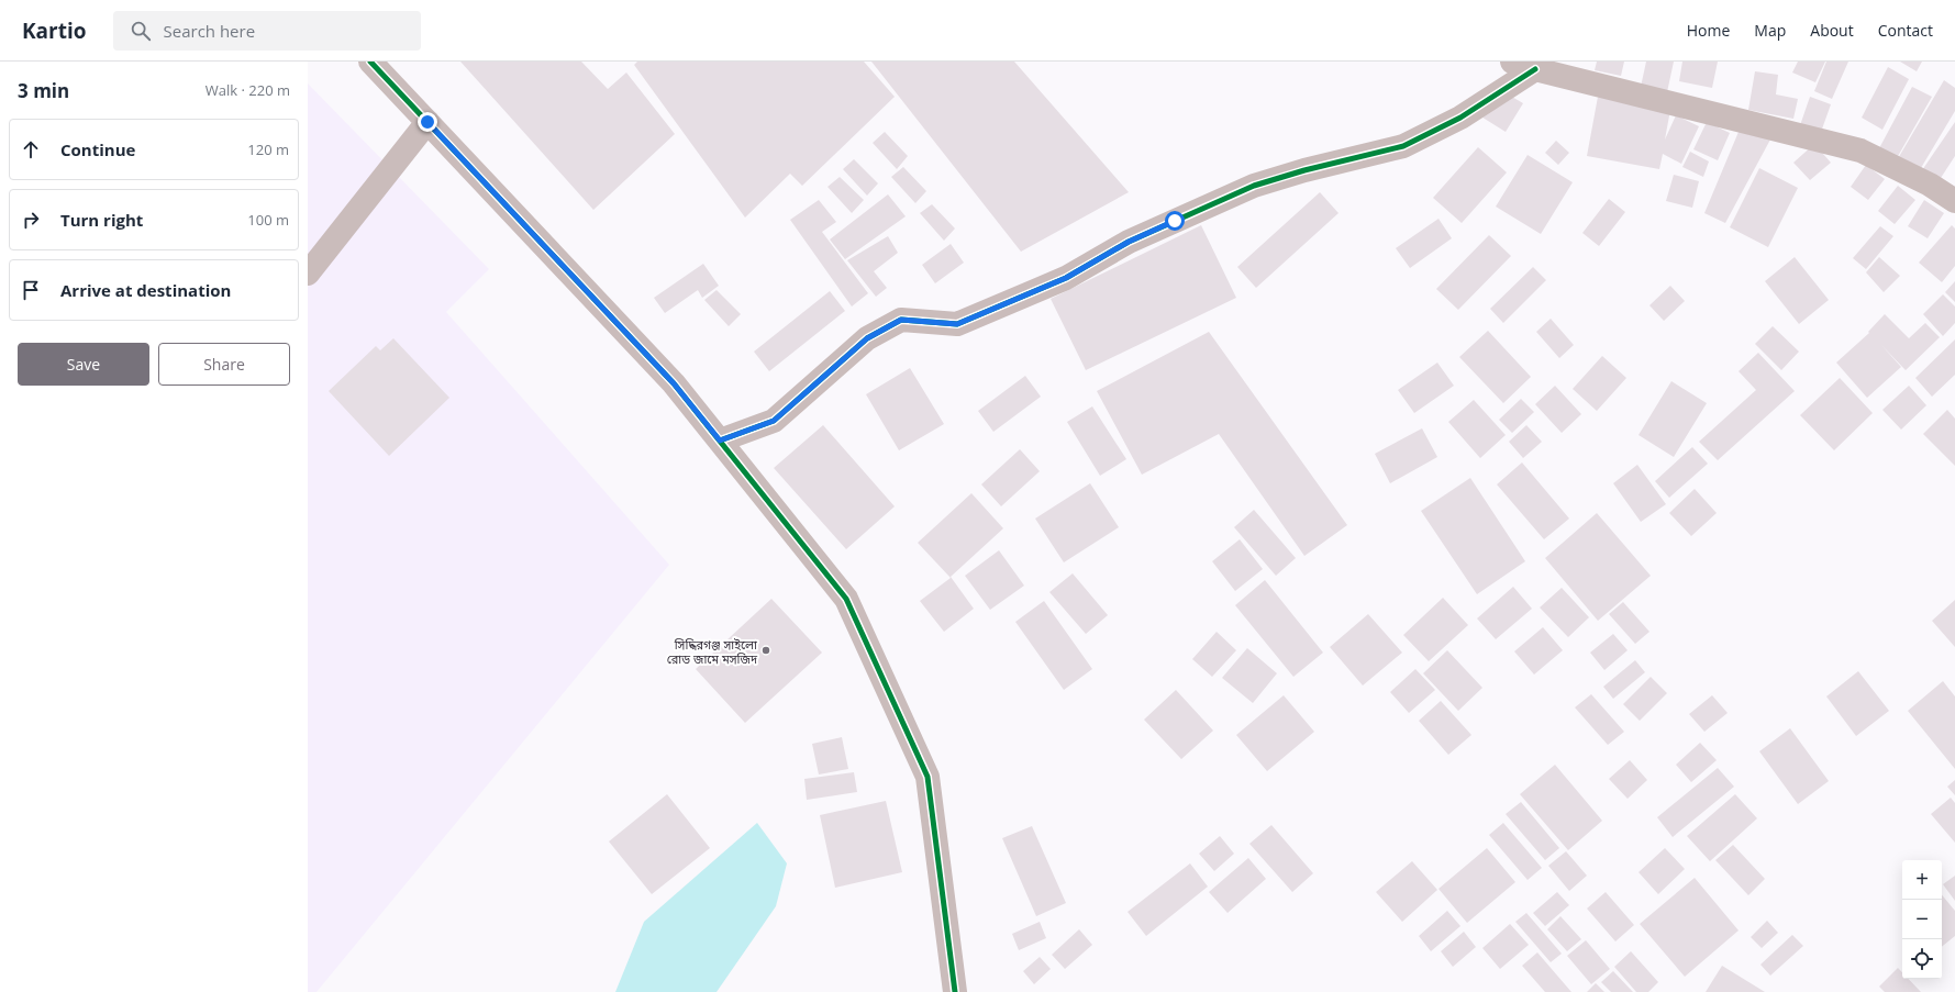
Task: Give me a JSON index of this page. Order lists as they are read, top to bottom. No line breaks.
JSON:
{"places":["সিদ্ধিরগঞ্জ সাইলো রোড জামে মসজিদ"],"page":{"header":"Kartio","search":"Search here","nav":["Home","Map","About","Contact"],"heading":["3 min","Walk · 220 m"],"list":[["Continue","120 m"],["Turn right","100 m"],"Arrive at destination"],"buttons":["Save","Share"],"map_buttons":["+","−"]}}
